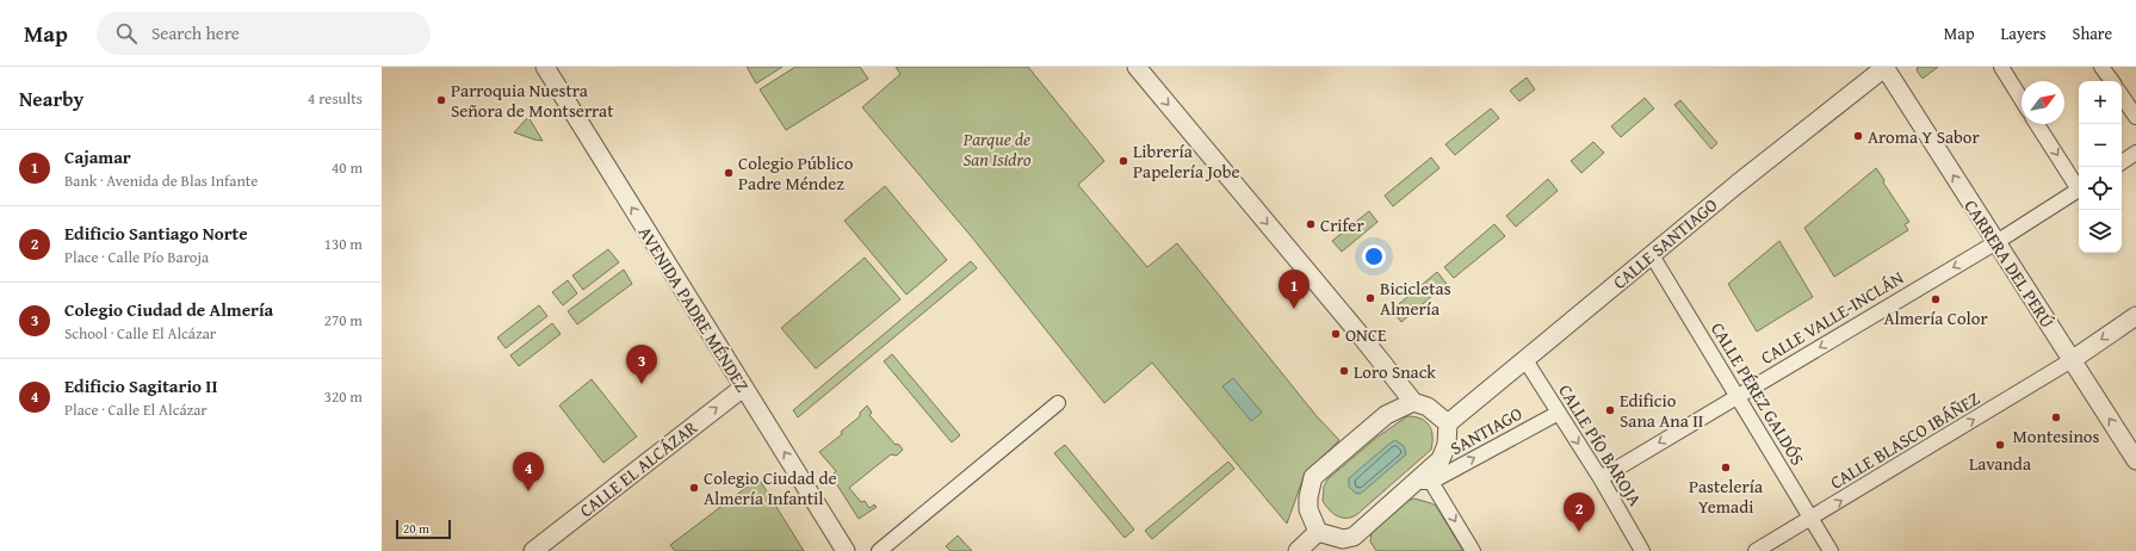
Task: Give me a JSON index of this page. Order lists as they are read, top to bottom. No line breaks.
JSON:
{"streets":{"street":["CALLE SANTIAGO","CARRERA DEL PERÚ","AVENIDA PADRE MÉNDEZ","CALLE VALLE-INCLÁN","CALLE PÉREZ GALDÓS","SANTIAGO","CALLE BLASCO IBÁÑEZ","CALLE PÍO BAROJA","CALLE EL ALCÁZAR"]},"crossings":[["CALLE SANTIAGO","CARRERA DEL PERÚ"],["CALLE SANTIAGO","CALLE PÉREZ GALDÓS"],["CALLE SANTIAGO","CALLE PÍO BAROJA"],["CARRERA DEL PERÚ","CALLE VALLE-INCLÁN"],["CARRERA DEL PERÚ","CALLE BLASCO IBÁÑEZ"],["AVENIDA PADRE MÉNDEZ","CALLE EL ALCÁZAR"],["CALLE VALLE-INCLÁN","CALLE PÉREZ GALDÓS"],["CALLE VALLE-INCLÁN","CALLE PÍO BAROJA"],["CALLE PÉREZ GALDÓS","CALLE BLASCO IBÁÑEZ"],["SANTIAGO","CALLE PÍO BAROJA"]],"one_way":["AVENIDA PADRE MÉNDEZ","CALLE VALLE-INCLÁN","SANTIAGO","CALLE BLASCO IBÁÑEZ","CALLE EL ALCÁZAR"],"parks":["Parque de San Isidro"],"places":["Parroquia Nuestra Señora de Montserrat","Aroma Y Sabor","Librería Papelería Jobe","Colegio Público Padre Méndez","Crifer","Bicicletas Almería","Almería Color","ONCE","Loro Snack","Edificio Sana Ana II","Montesinos","Lavanda","Pastelería Yemadi","Colegio Ciudad de Almería Infantil"],"scale_bar":"20 m","north":"top right","page":{"header":"Map","search":"Search here","nav":["Map","Layers","Share"],"heading":["Nearby","4 results"],"map_buttons":["+","−"],"list":[{"mark":"1","name":"Cajamar","note":"Bank · Avenida de Blas Infante","value":"40 m"},{"mark":"2","name":"Edificio Santiago Norte","note":"Place · Calle Pío Baroja","value":"130 m"},{"mark":"3","name":"Colegio Ciudad de Almería","note":"School · Calle El Alcázar","value":"270 m"},{"mark":"4","name":"Edificio Sagitario II","note":"Place · Calle El Alcázar","value":"320 m"}],"pins":["1","3","4","2"],"scale":"20 m"}}
